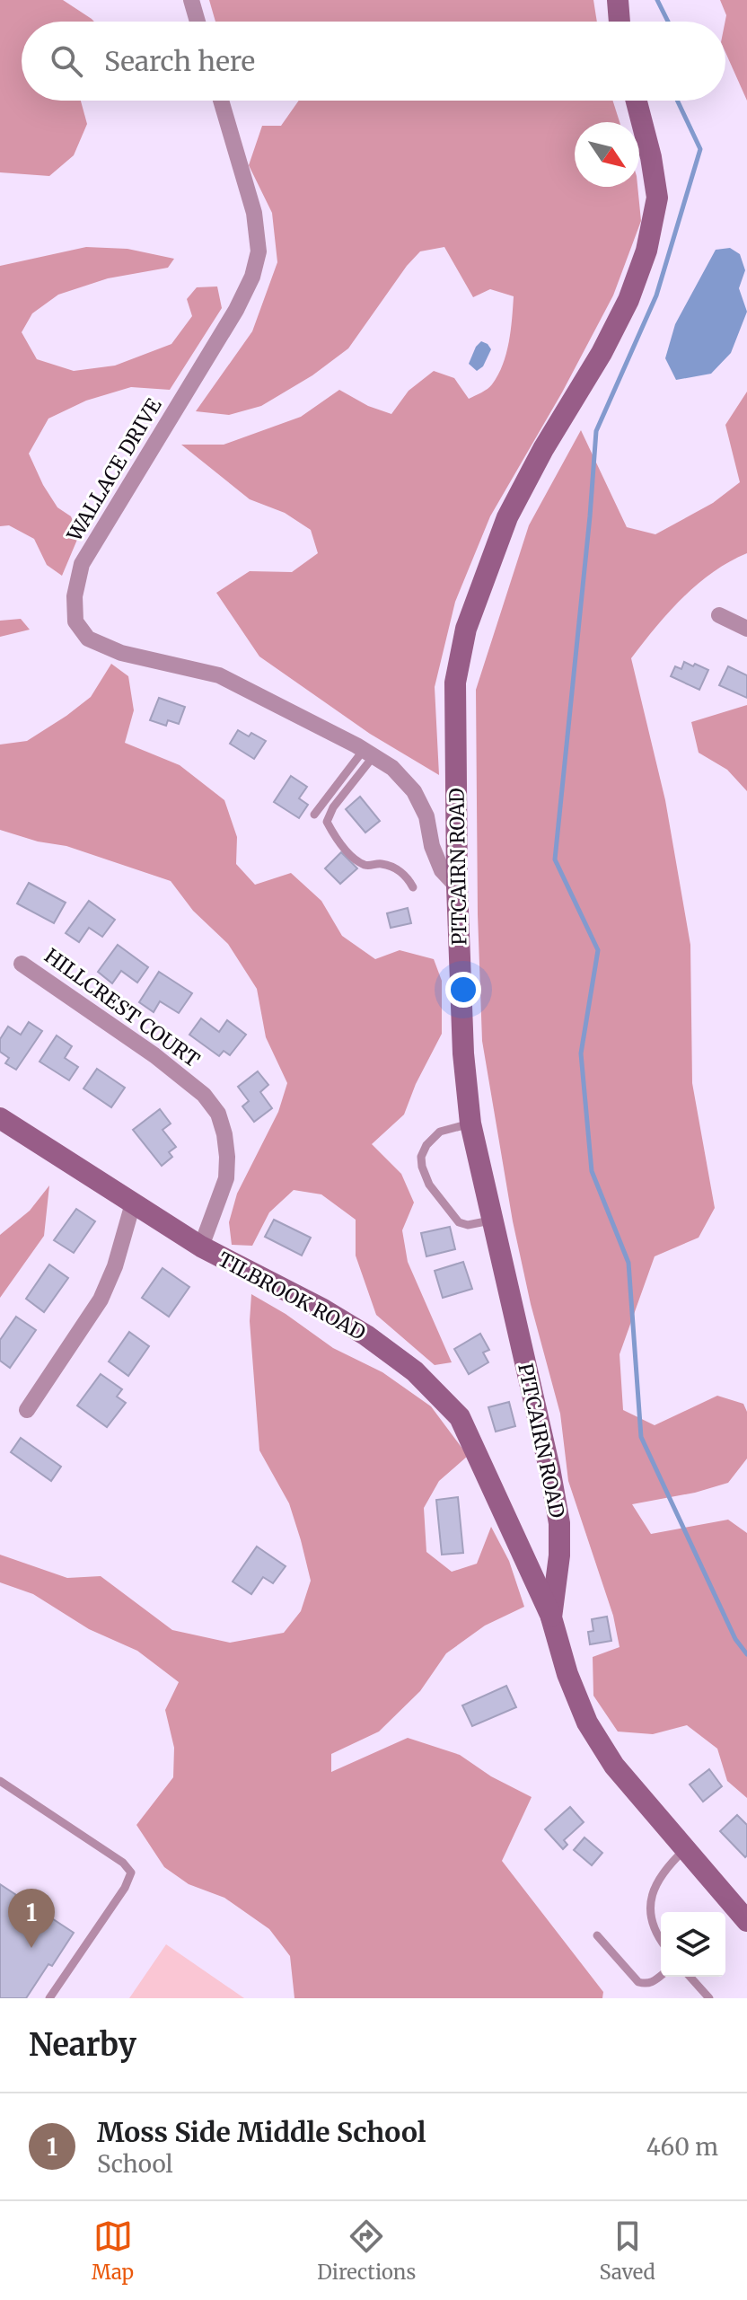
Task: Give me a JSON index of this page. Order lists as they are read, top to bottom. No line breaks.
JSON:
{"streets":{"street":["WALLACE DRIVE","PITCAIRN ROAD","HILLCREST COURT","TILBROOK ROAD"]},"crossings":[["WALLACE DRIVE","PITCAIRN ROAD"],["PITCAIRN ROAD","TILBROOK ROAD"],["HILLCREST COURT","TILBROOK ROAD"]],"north":"bottom right","page":{"search":"Search here","pins":"1","heading":"Nearby","list":[{"mark":"1","name":"Moss Side Middle School","note":"School","value":"460 m"}],"nav":["Map","Directions","Saved"]}}
